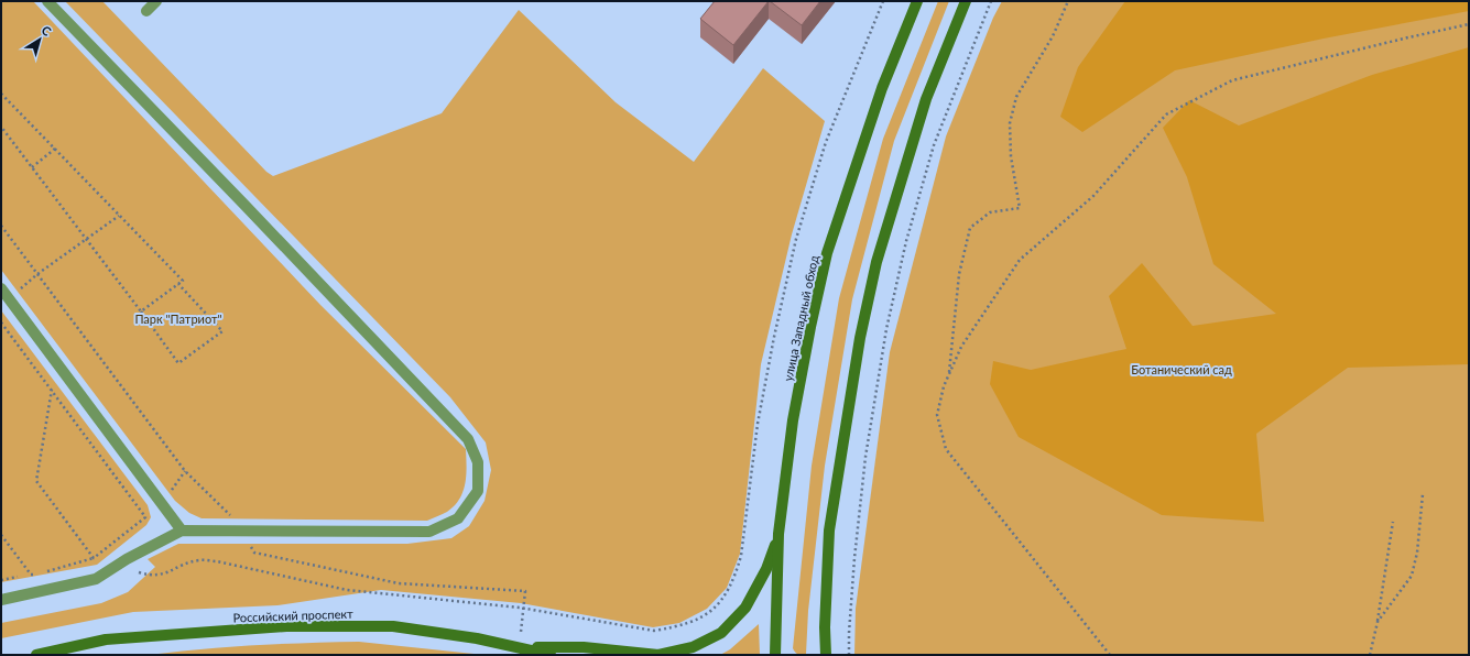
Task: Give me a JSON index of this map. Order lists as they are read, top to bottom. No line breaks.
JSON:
{"streets":{"main road":["улица Западный обход","Российский проспект"]},"parks":["Парк \"Патриот\"","Ботанический сад"],"north":"top right"}
